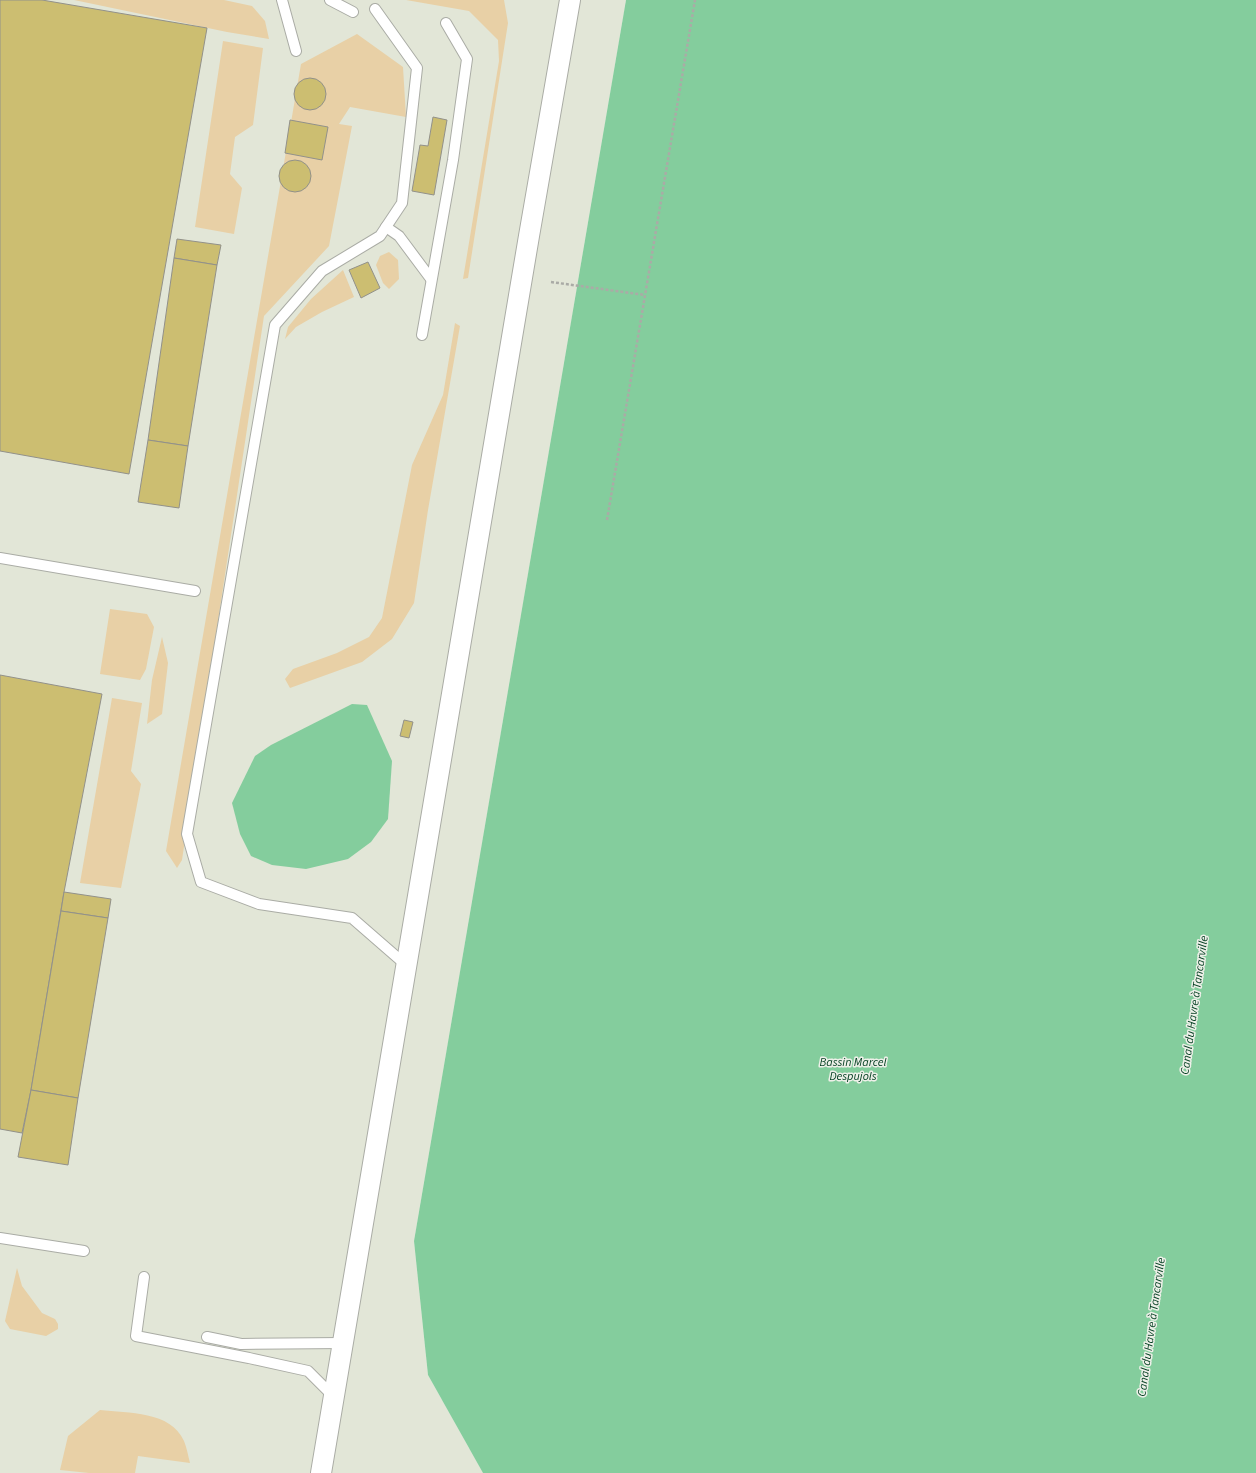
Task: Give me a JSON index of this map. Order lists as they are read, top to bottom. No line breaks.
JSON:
{"water":["Canal du Havre à Tancarville","Bassin Marcel Despujols"]}
